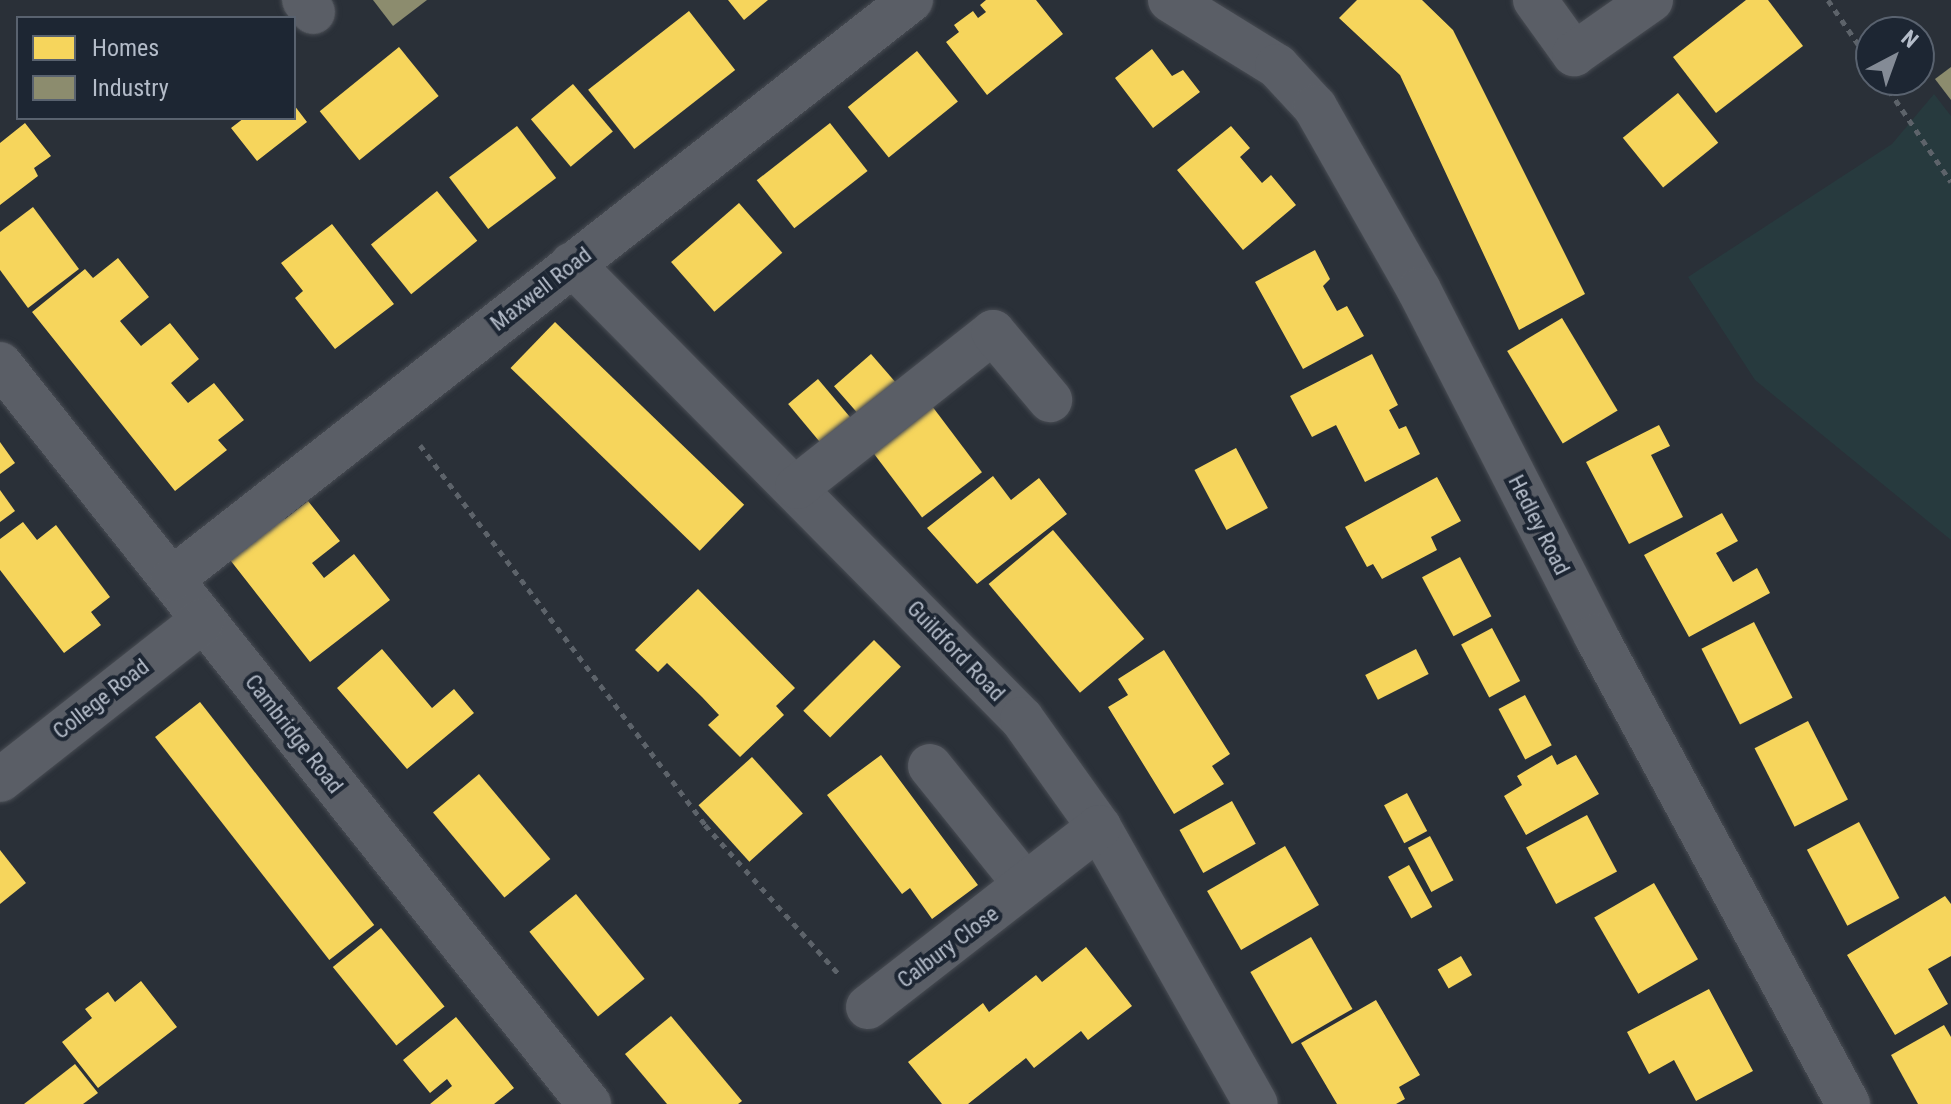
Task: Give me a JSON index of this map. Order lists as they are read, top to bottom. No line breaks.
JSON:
{"streets":{"street":["Maxwell Road","Hedley Road","Guildford Road","College Road","Cambridge Road","Calbury Close"]},"crossings":[["Maxwell Road","Guildford Road"],["Maxwell Road","Cambridge Road"],["Guildford Road","Calbury Close"],["College Road","Cambridge Road"]],"legend":["Homes","Industry"],"north":"top right"}
